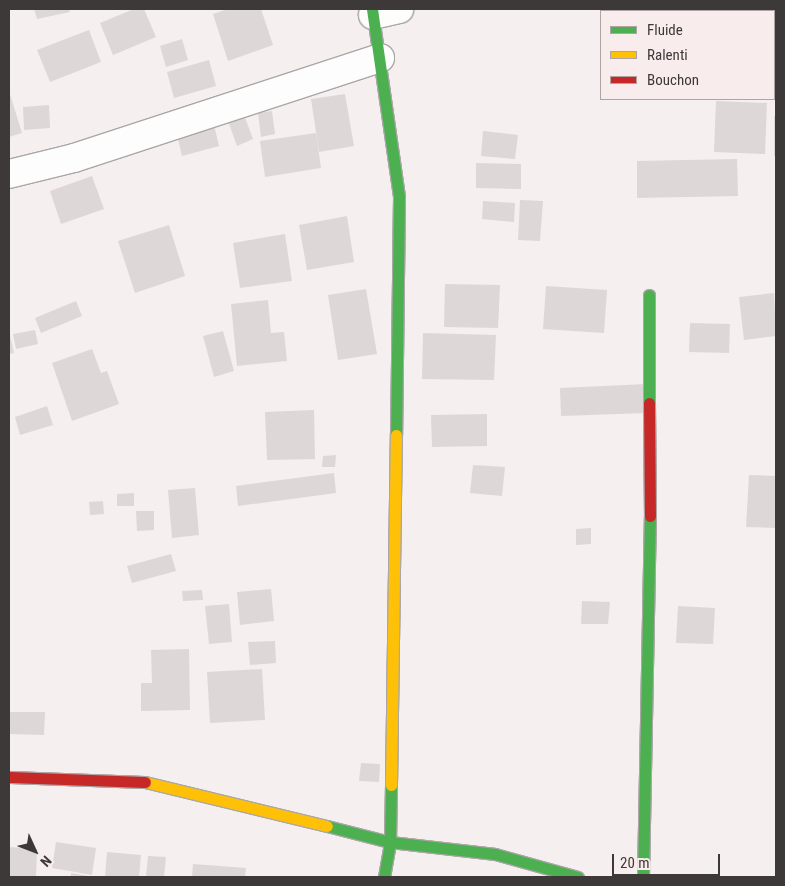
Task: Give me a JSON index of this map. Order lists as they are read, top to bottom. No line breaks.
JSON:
{"legend":["Fluide","Ralenti","Bouchon"],"scale_bar":"20 m","north":"bottom right"}
